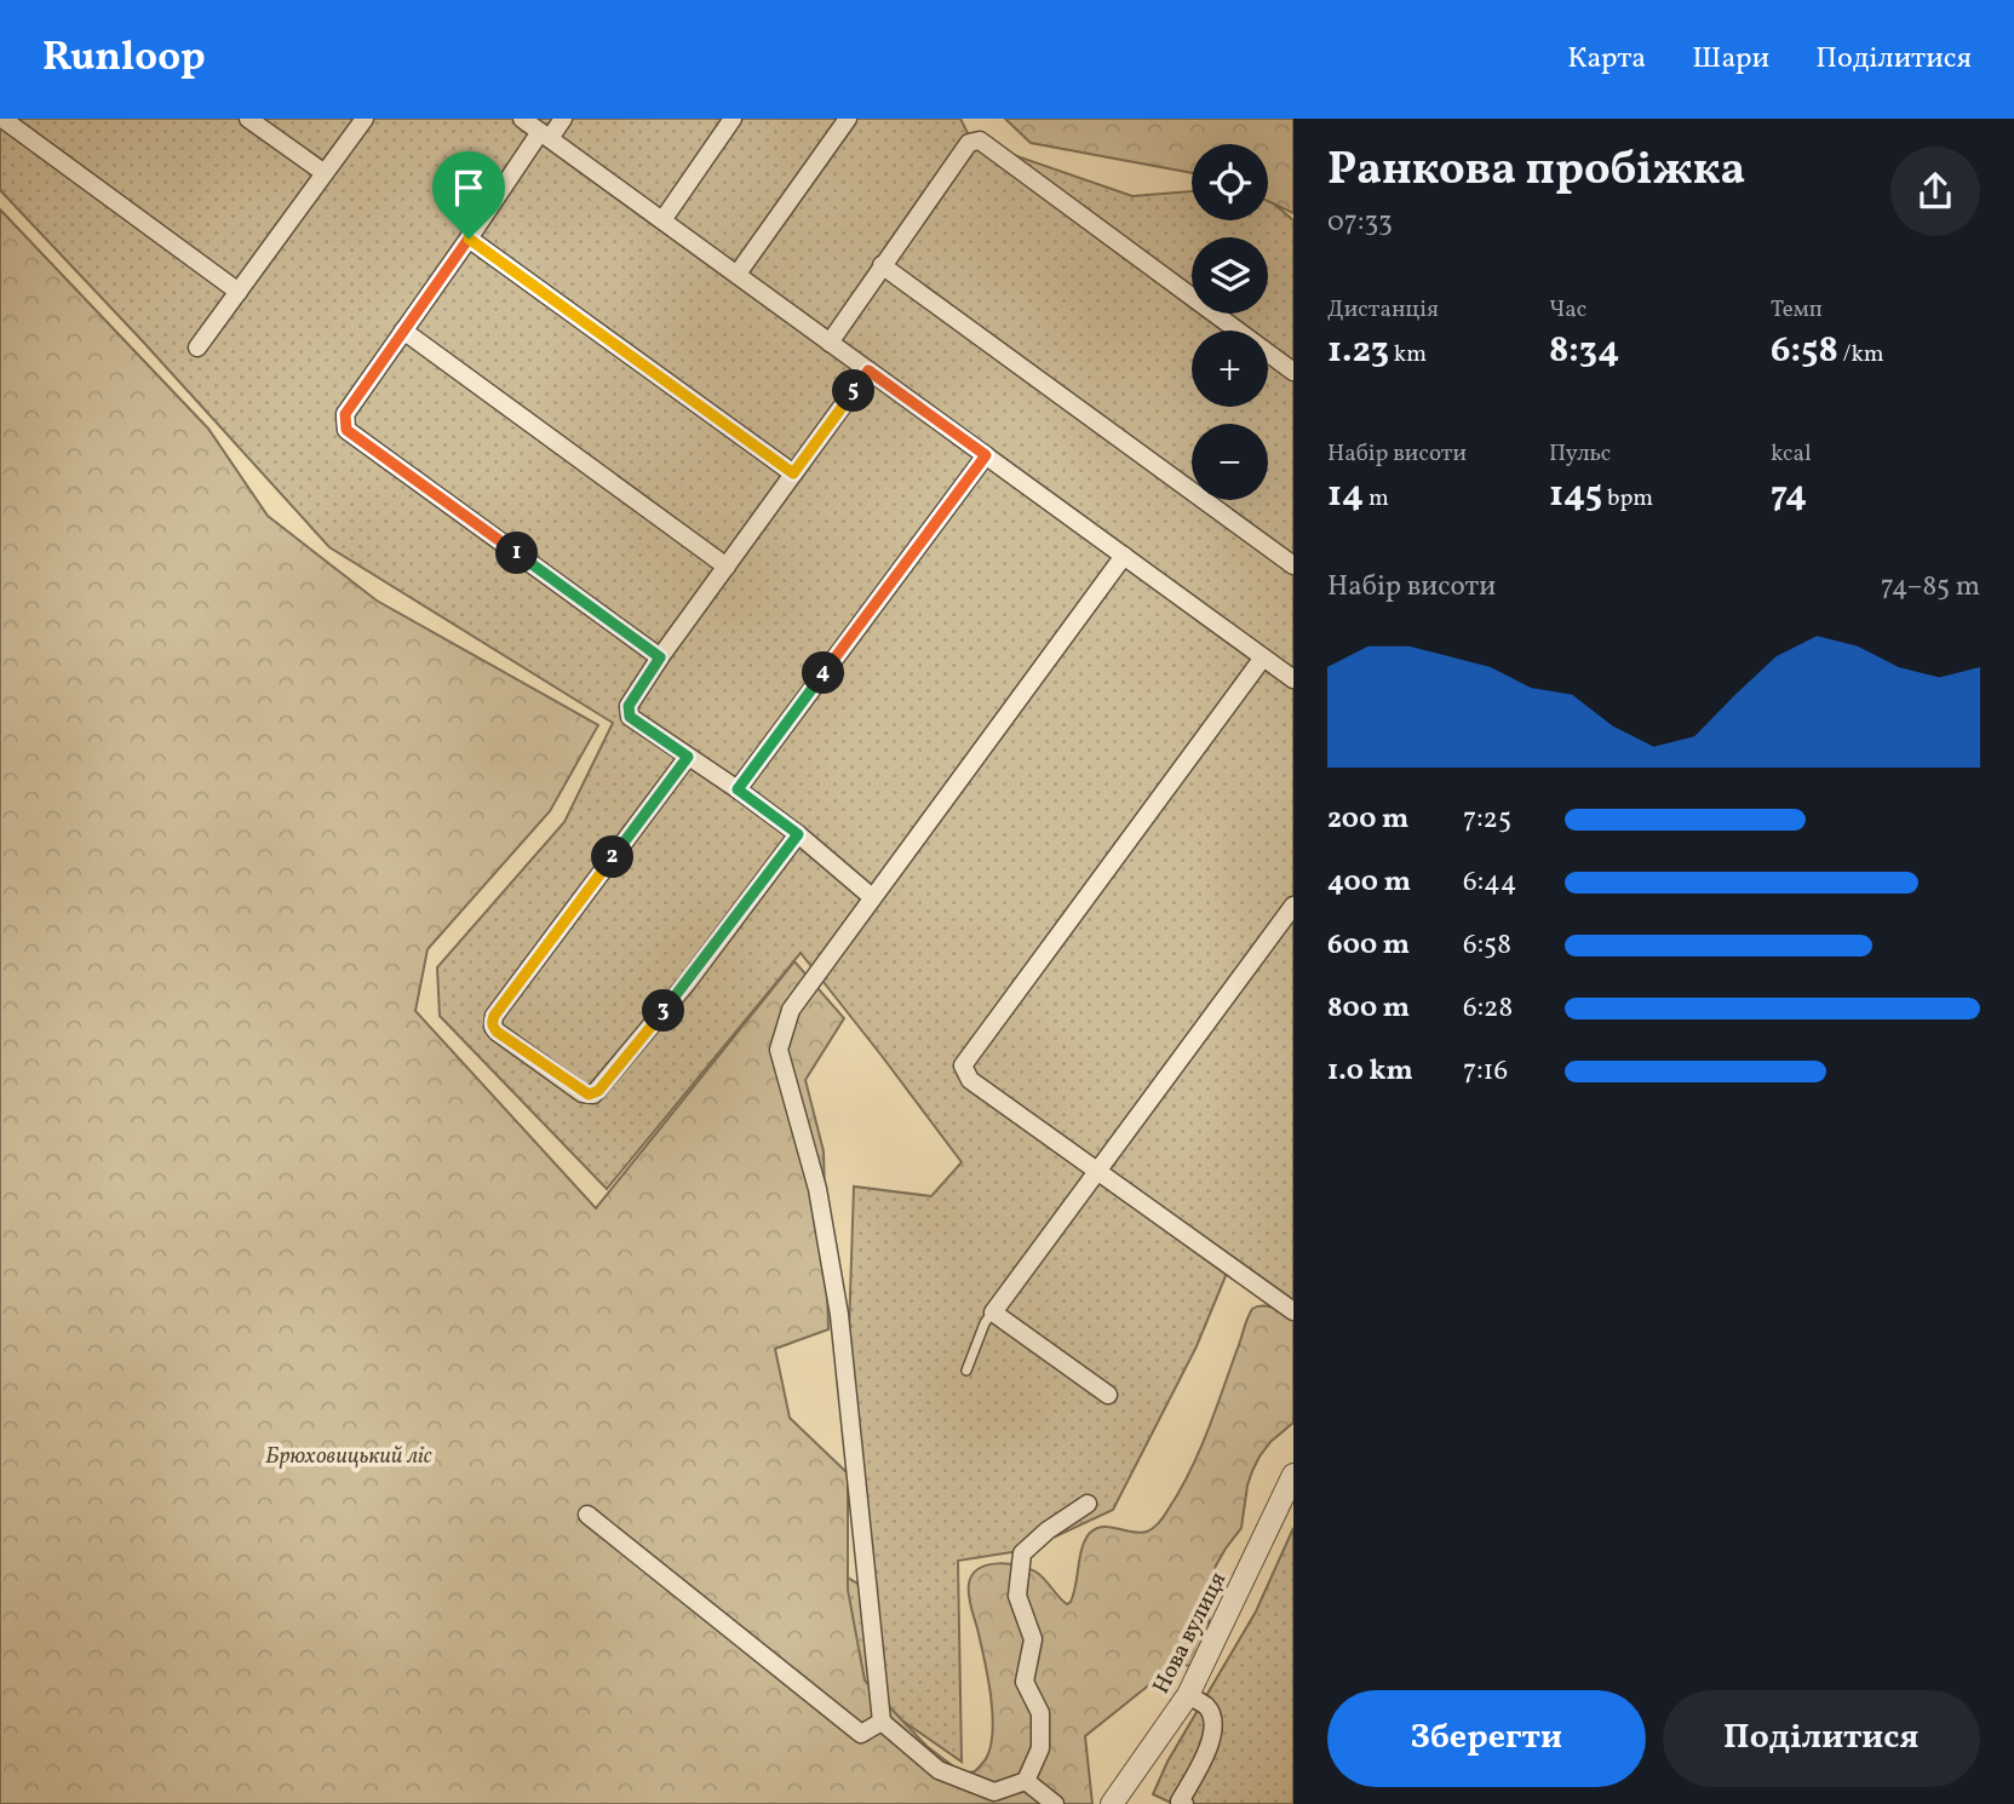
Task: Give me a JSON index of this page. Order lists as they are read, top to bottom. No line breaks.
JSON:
{"streets":{"street":["Нова вулиця"]},"parks":["Брюховицький ліс"],"page":{"header":"Runloop","nav":["Карта","Шари","Поділитися"],"heading":["Ранкова пробіжка","07:33"],"map_buttons":["+","−"],"stats":[["Дистанція","1.23 km"],["Час","8:34"],["Темп","6:58 /km"],["Набір висоти","14 m"],["Пульс","145 bpm"],["kcal","74"]],"pins":["5","1","4","2","3"],"chart":["Набір висоти","74–85 m"],"list":[{"name":"200 m","note":"7:25"},{"name":"400 m","note":"6:44"},{"name":"600 m","note":"6:58"},{"name":"800 m","note":"6:28"},{"name":"1.0 km","note":"7:16"}],"buttons":["Зберегти","Поділитися"]}}
